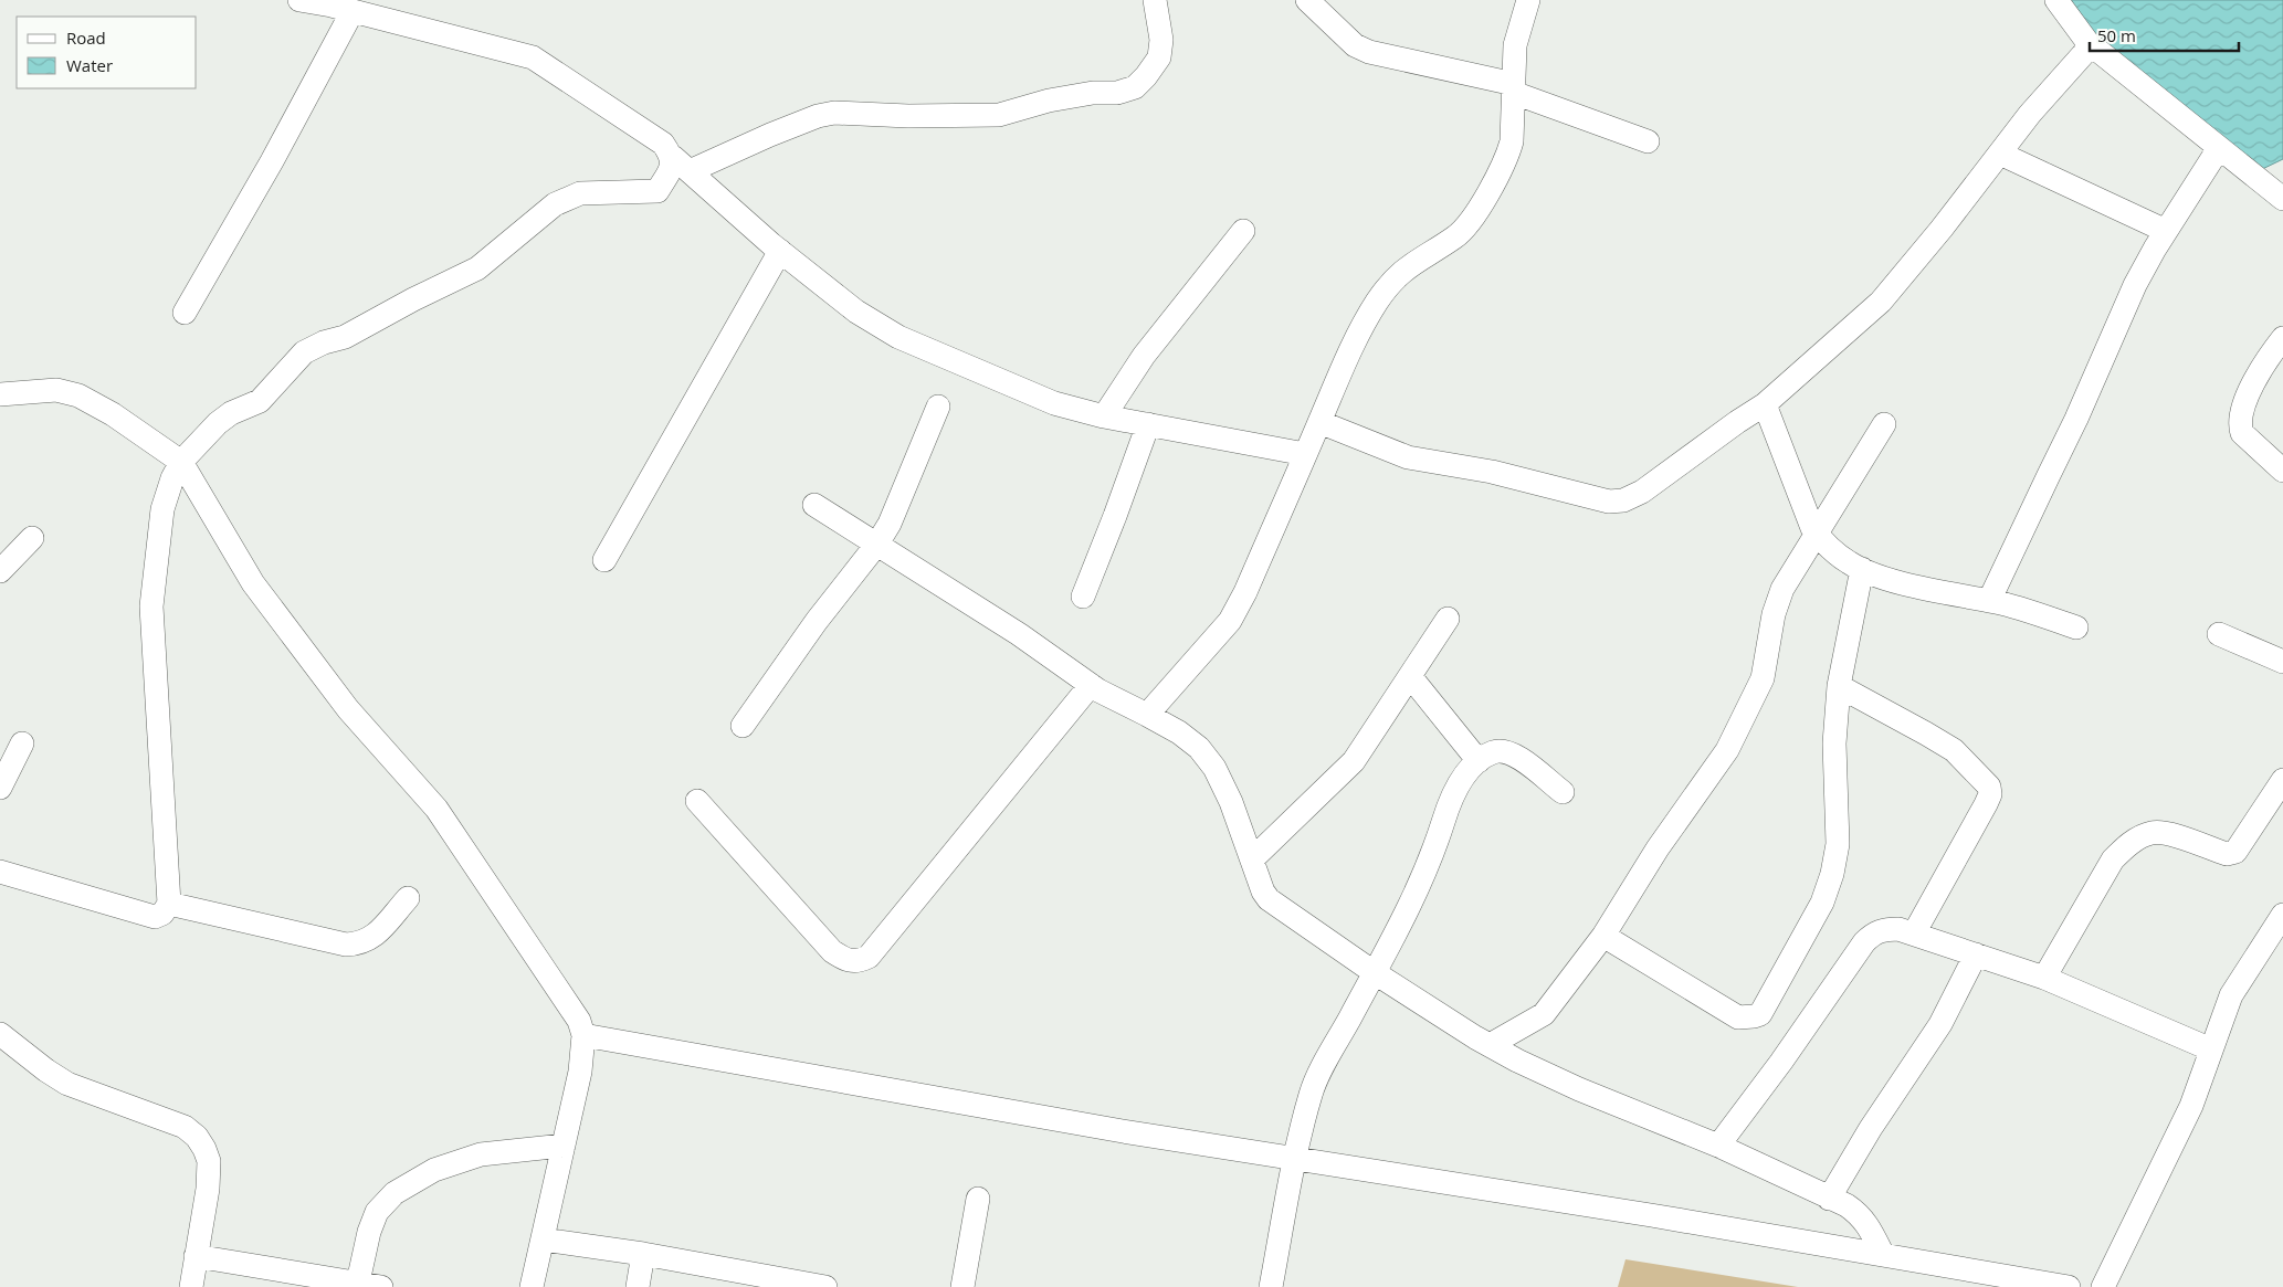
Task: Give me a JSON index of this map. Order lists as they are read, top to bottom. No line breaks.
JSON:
{"legend":["Road","Water"],"scale_bar":"50 m"}
